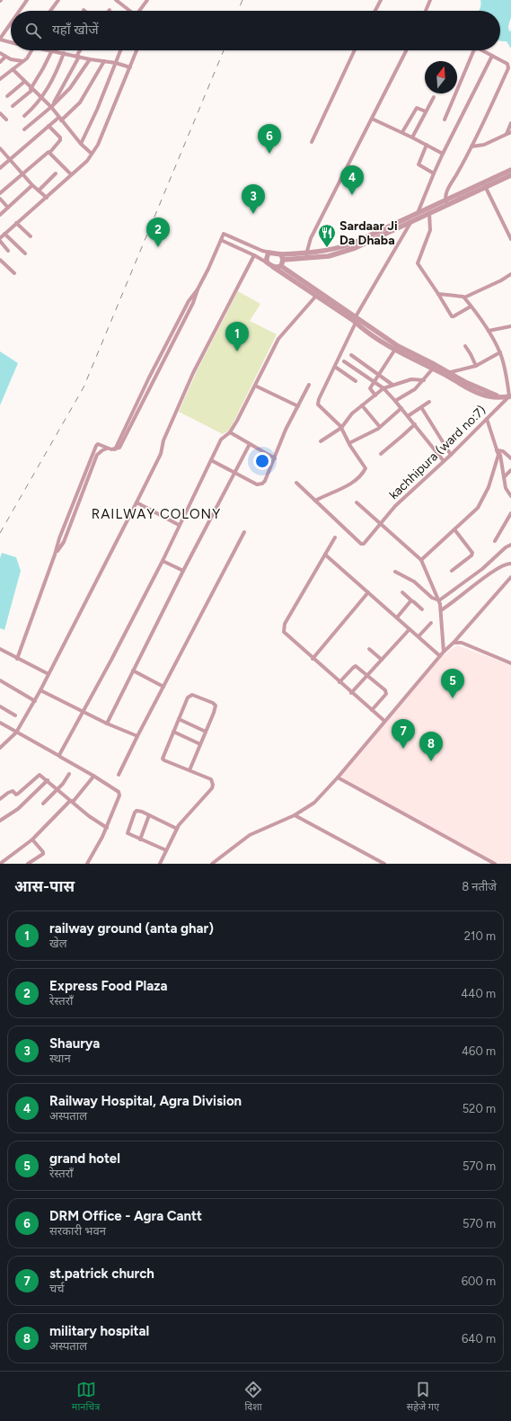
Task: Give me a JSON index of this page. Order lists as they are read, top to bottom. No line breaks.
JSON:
{"streets":{"street":["kachhipura (ward no:7)"]},"districts":["RAILWAY COLONY"],"places":{"restaurant":["Sardaar Ji Da Dhaba"]},"north":"top","page":{"search":"यहाँ खोजें","pins":["6","4","3","2","1","5","7","8"],"heading":["आस-पास","8 नतीजे"],"list":[{"mark":"1","name":"railway ground (anta ghar)","note":"खेल","value":"210 m"},{"mark":"2","name":"Express Food Plaza","note":"रेस्तराँ","value":"440 m"},{"mark":"3","name":"Shaurya","note":"स्थान","value":"460 m"},{"mark":"4","name":"Railway Hospital, Agra Division","note":"अस्पताल","value":"520 m"},{"mark":"5","name":"grand hotel","note":"रेस्तराँ","value":"570 m"},{"mark":"6","name":"DRM Office - Agra Cantt","note":"सरकारी भवन","value":"570 m"},{"mark":"7","name":"st.patrick church","note":"चर्च","value":"600 m"},{"mark":"8","name":"military hospital","note":"अस्पताल","value":"640 m"}],"nav":["मानचित्र","दिशा","सहेजे गए"]}}
